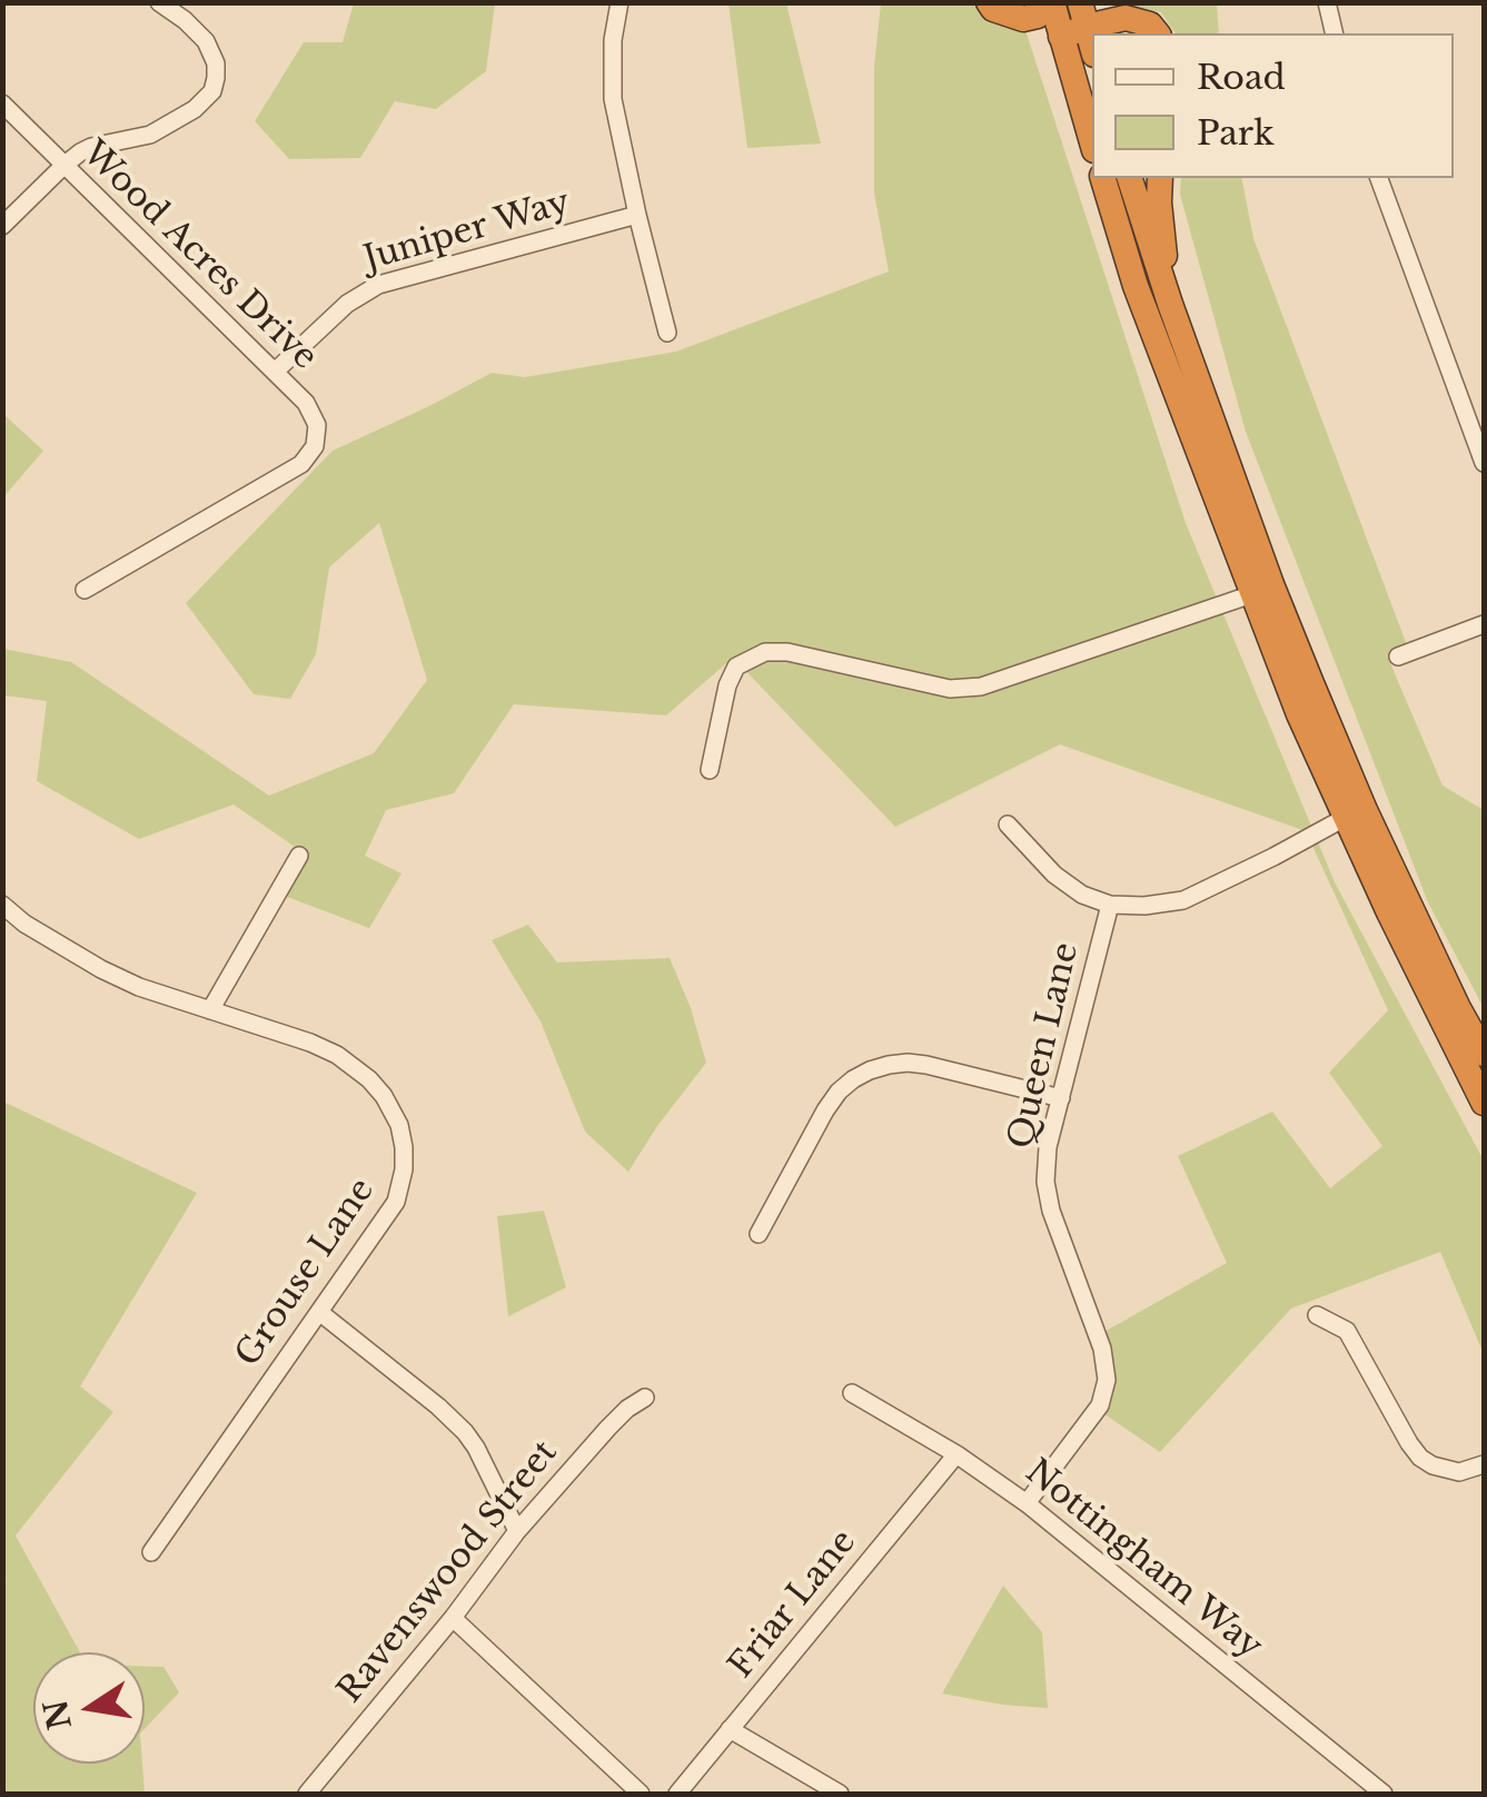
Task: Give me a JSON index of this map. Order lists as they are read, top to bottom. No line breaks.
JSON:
{"streets":{"street":["Juniper Way","Wood Acres Drive","Queen Lane","Grouse Lane","Nottingham Way","Ravenswood Street","Friar Lane"]},"crossings":[["Juniper Way","Wood Acres Drive"],["Queen Lane","Nottingham Way"],["Nottingham Way","Friar Lane"]],"legend":["Road","Park"],"north":"left"}
